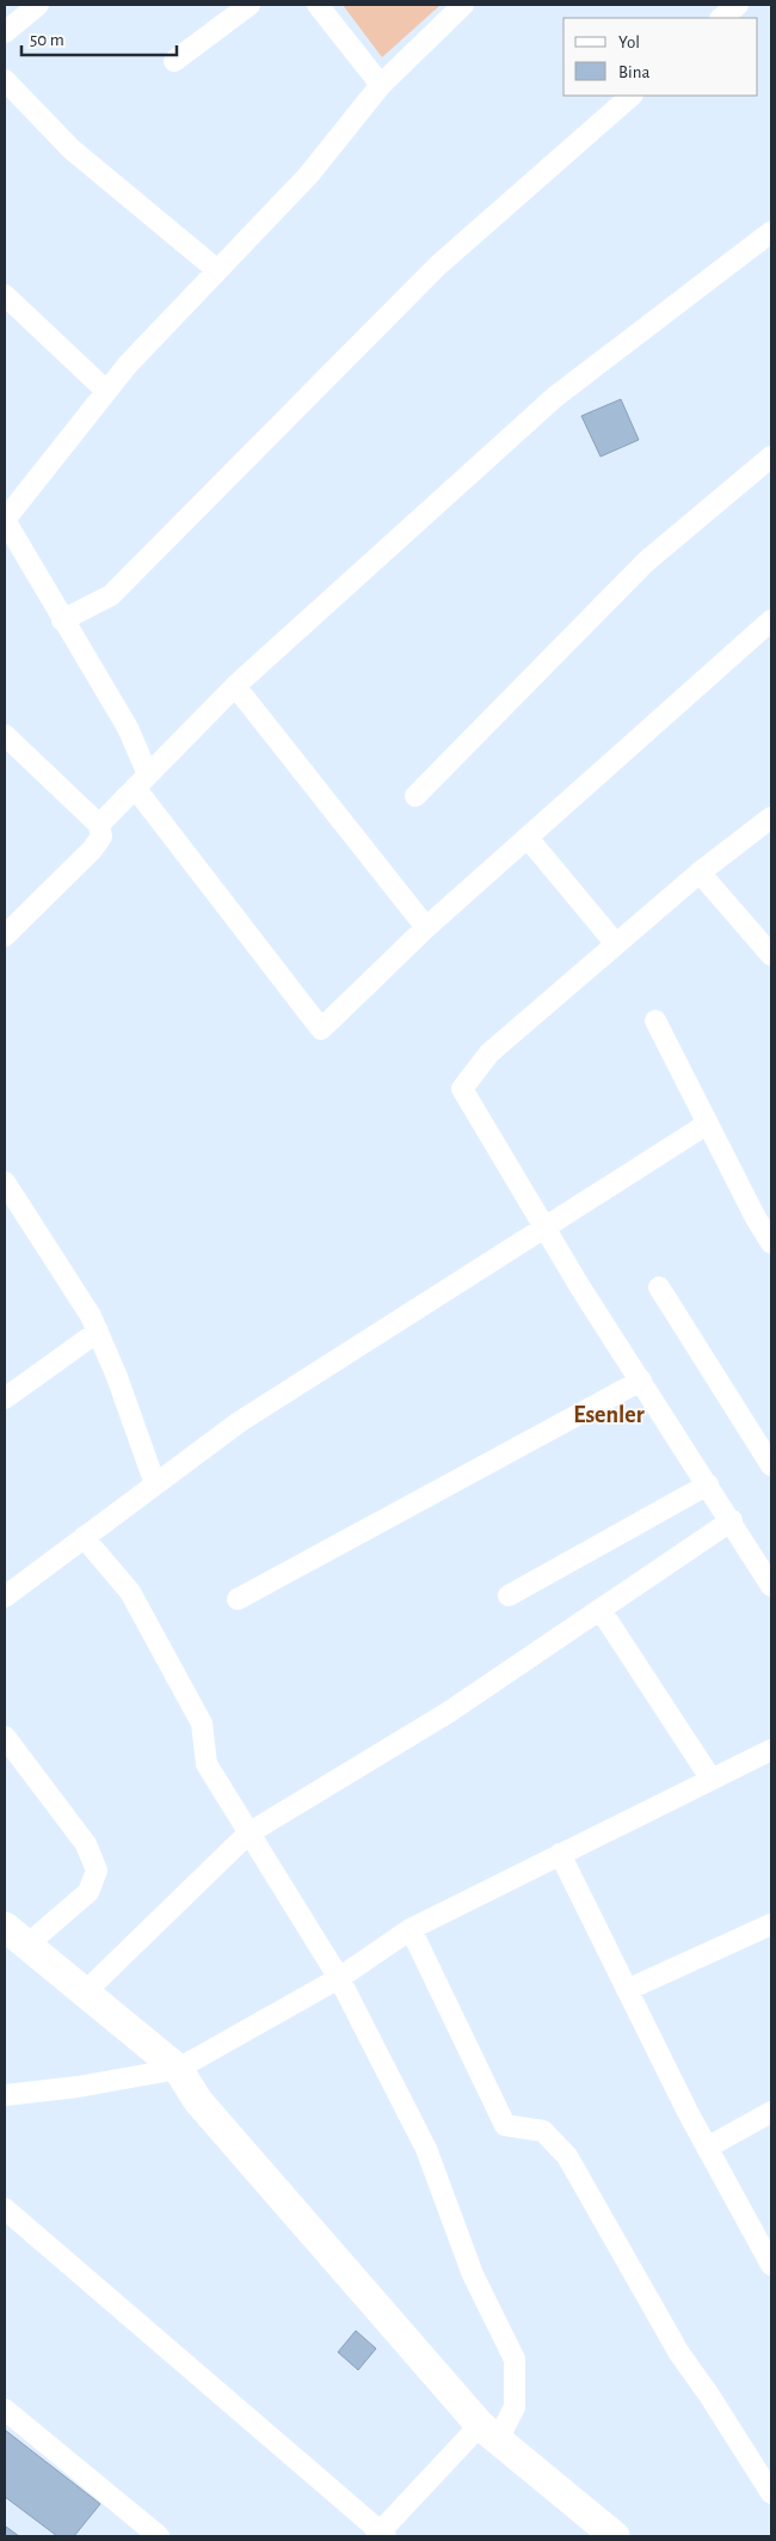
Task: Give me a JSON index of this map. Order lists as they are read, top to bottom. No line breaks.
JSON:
{"districts":["Esenler"],"legend":["Yol","Bina"],"scale_bar":"50 m"}
